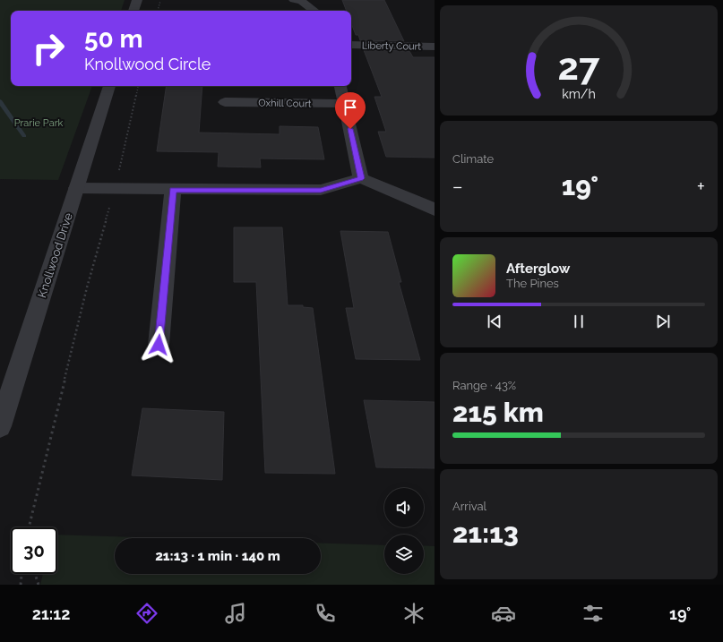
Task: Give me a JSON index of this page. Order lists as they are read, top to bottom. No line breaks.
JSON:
{"streets":{"street":["Liberty Court","Oxhill Court","Knollwood Drive"]},"parks":["Prarie Park"],"page":{"turn":["50 m","Knollwood Circle"],"tile":["Climate",["Range · 43%","215 km"],["Arrival","21:13"]],"heat":["−","19°","+"],"song":["Afterglow","The Pines"],"limit":"30","trip":"21:13 · 1 min · 140 m","tabs":["21:12","19°"],"gauge":["27","km/h"]}}
